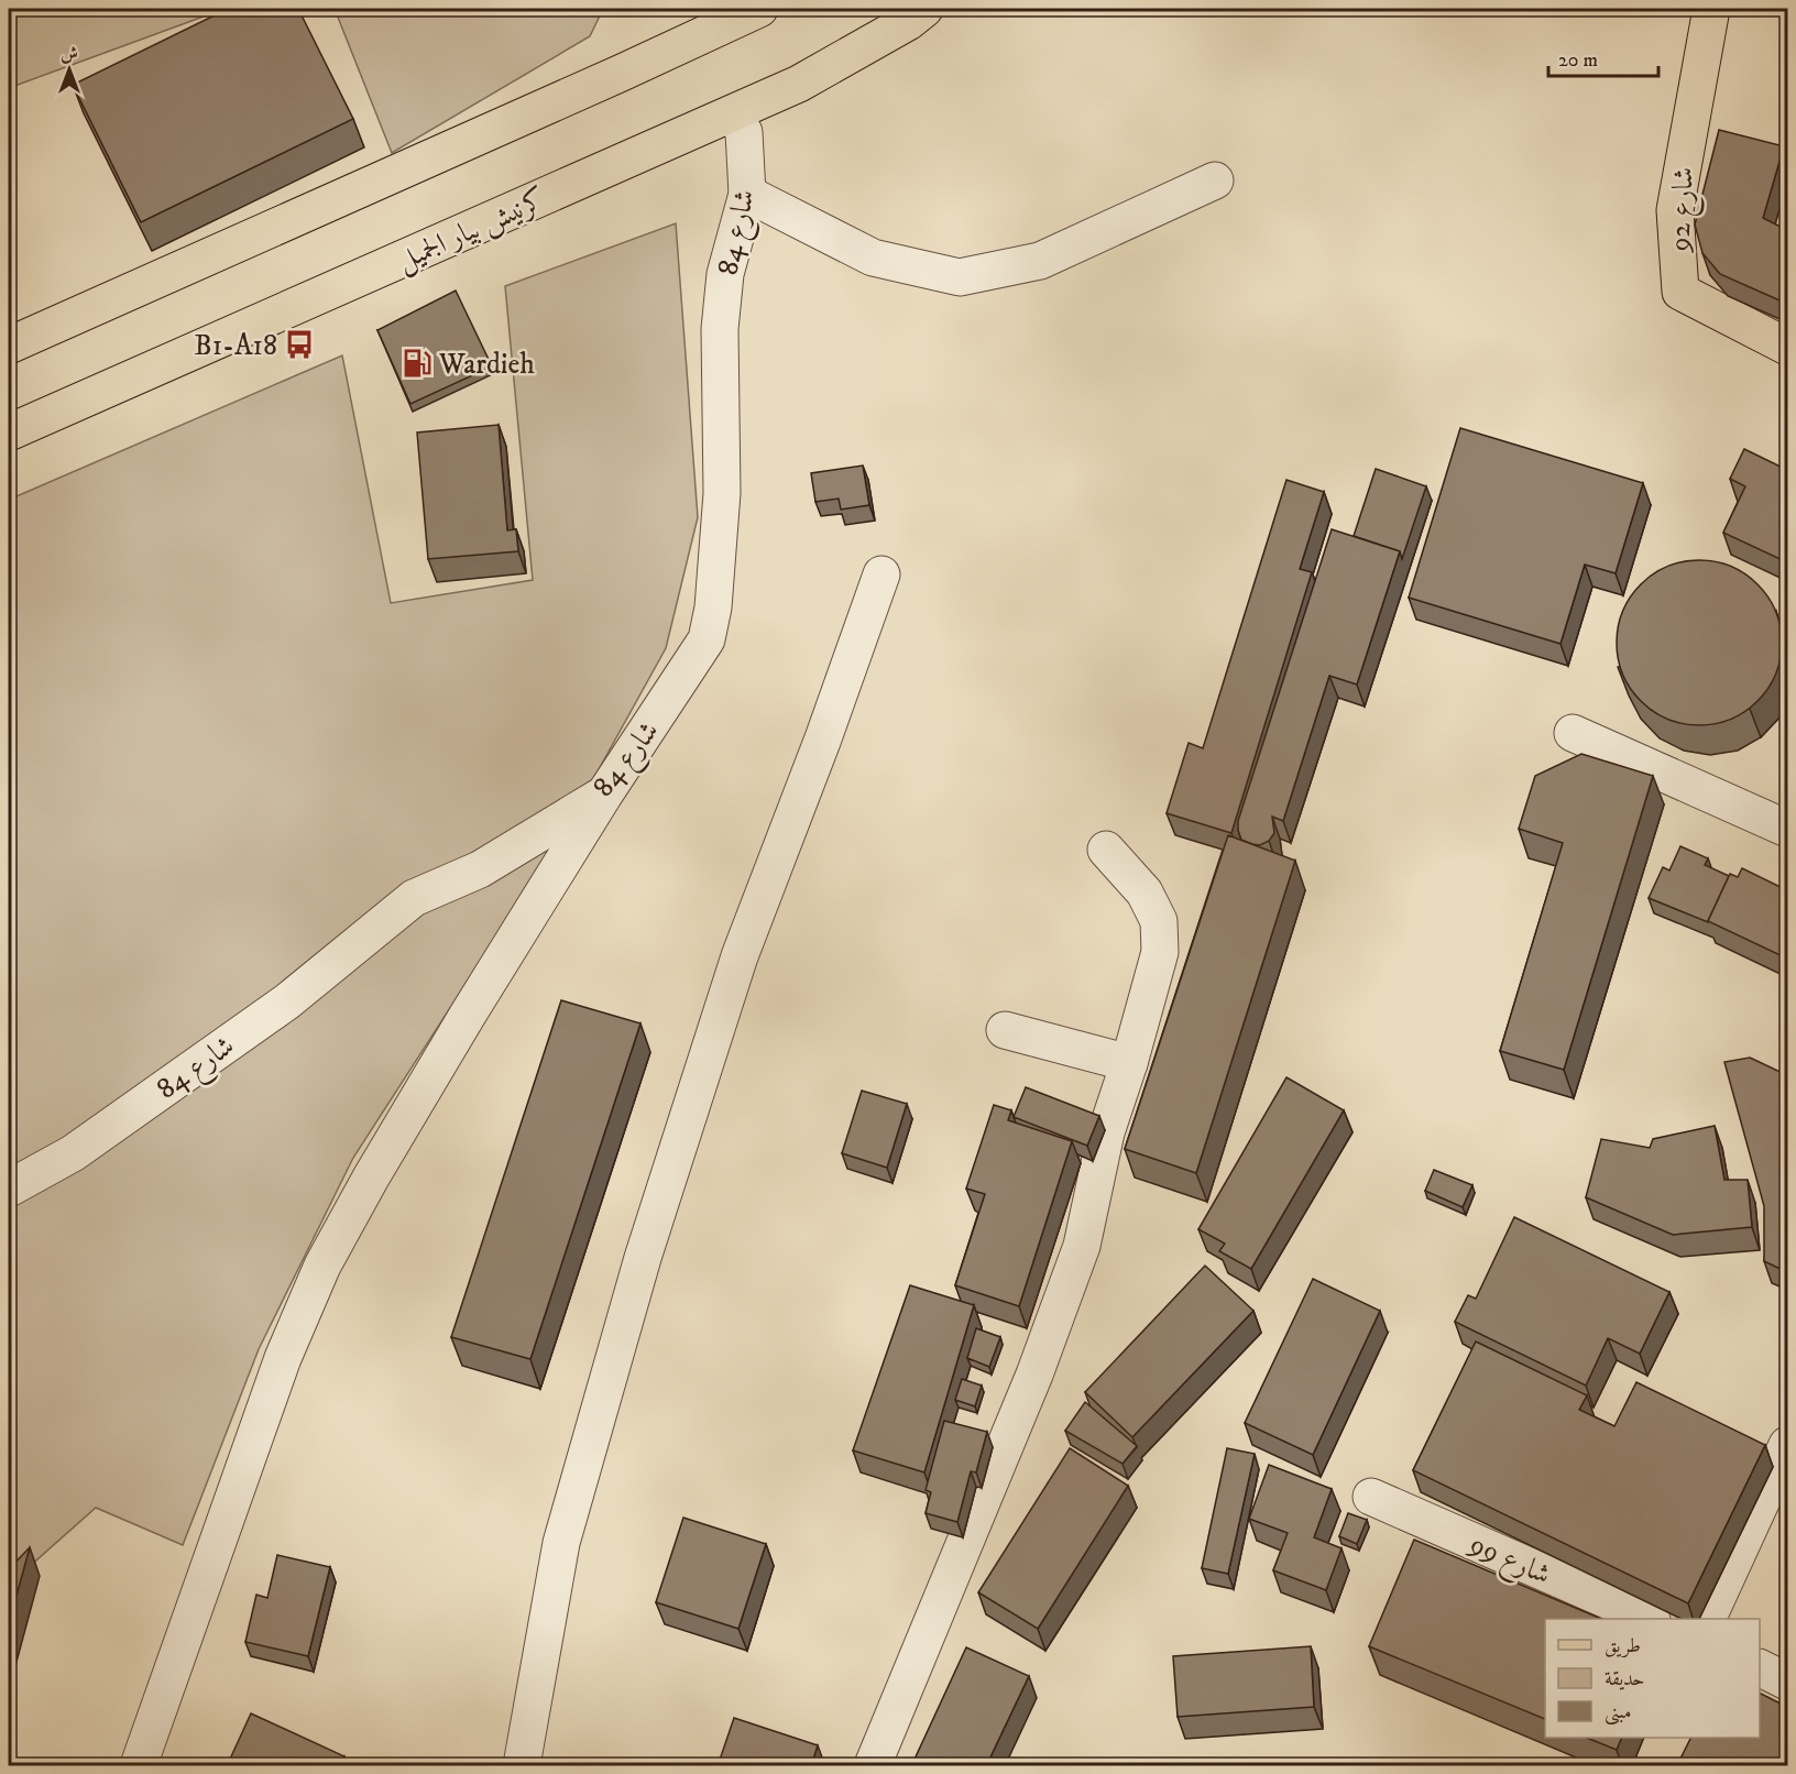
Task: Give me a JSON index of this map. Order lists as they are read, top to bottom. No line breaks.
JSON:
{"streets":{"main road":["شارع 92","كرنيش بيار الجميل"],"street":["شارع 84","شارع 99"]},"crossings":[["كرنيش بيار الجميل","شارع 84"]],"places":{"bus stop":["B1-A18"],"fuel station":["Wardieh"]},"legend":["طريق","حديقة","مبنى"],"scale_bar":"20 m","north":"top"}
